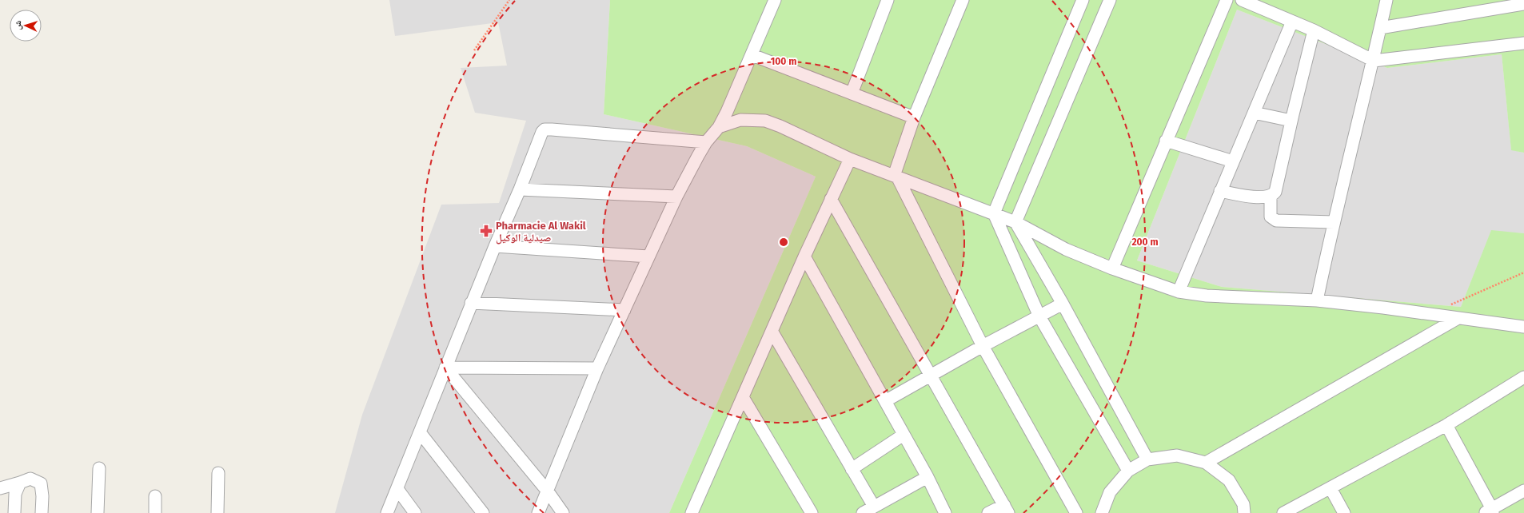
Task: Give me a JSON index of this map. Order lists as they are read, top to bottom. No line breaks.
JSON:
{"places":{"pharmacy":["Pharmacie Al Wakil صيدلية الوكيل"]},"north":"left","rings":["100 m","200 m"]}
